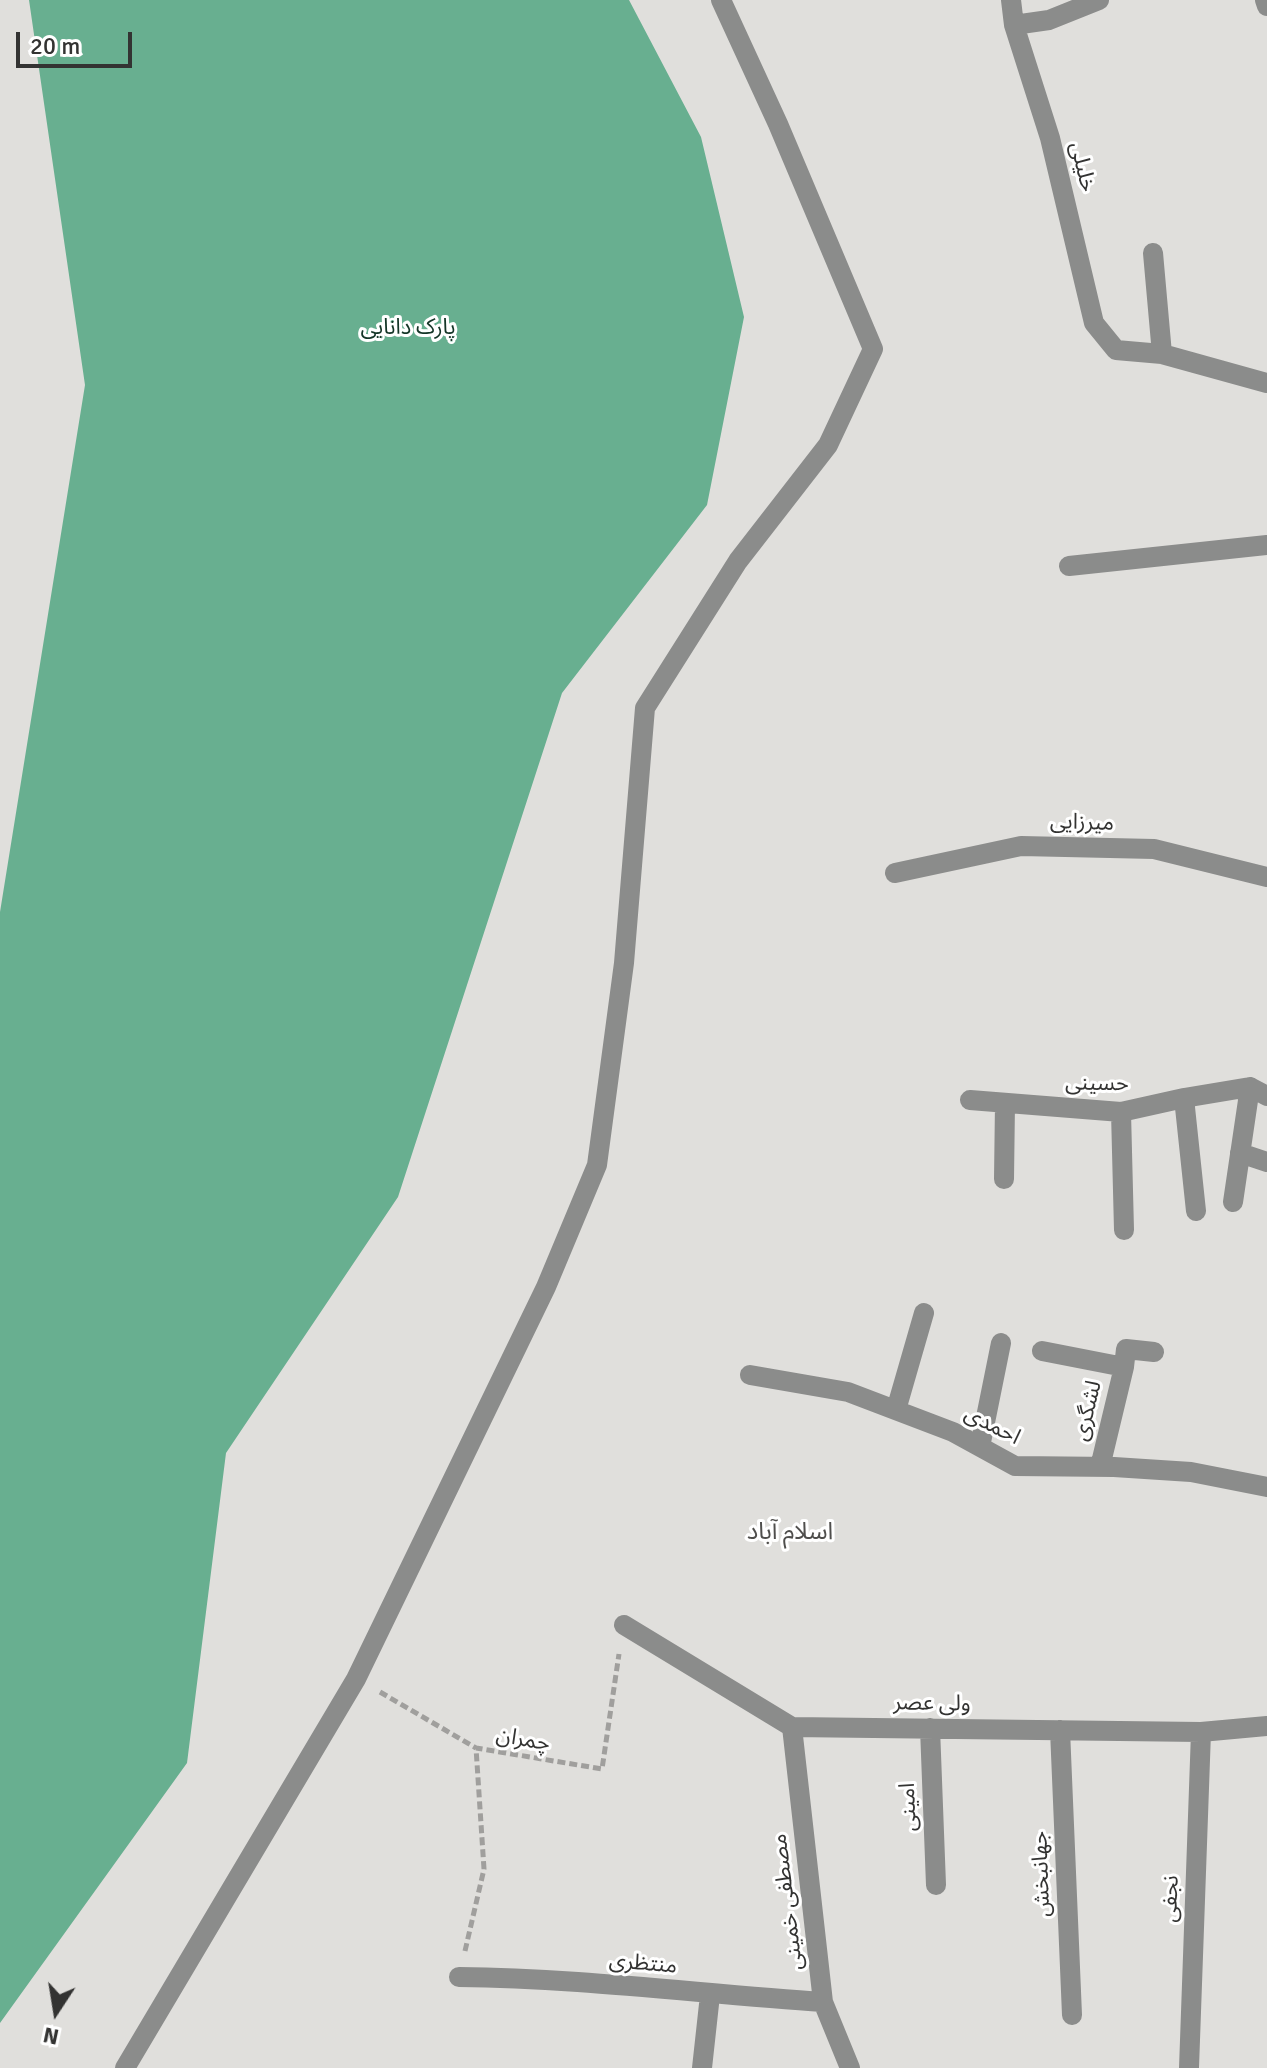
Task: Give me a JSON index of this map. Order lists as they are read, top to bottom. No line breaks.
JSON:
{"streets":{"street":["خلیلی","میرزایی","حسینی","لشگری","احمدی","ولی عصر","امینی","جهانبخش","نجفی","مصطفی خمینی","منتظری"],"path":["چمران"]},"crossings":[["لشگری","احمدی"],["ولی عصر","امینی"],["ولی عصر","جهانبخش"],["ولی عصر","نجفی"],["ولی عصر","مصطفی خمینی"],["چمران","منتظری"],["مصطفی خمینی","منتظری"]],"districts":["اسلام آباد"],"parks":["پارک دانایی"],"scale_bar":"20 m","north":"bottom"}
